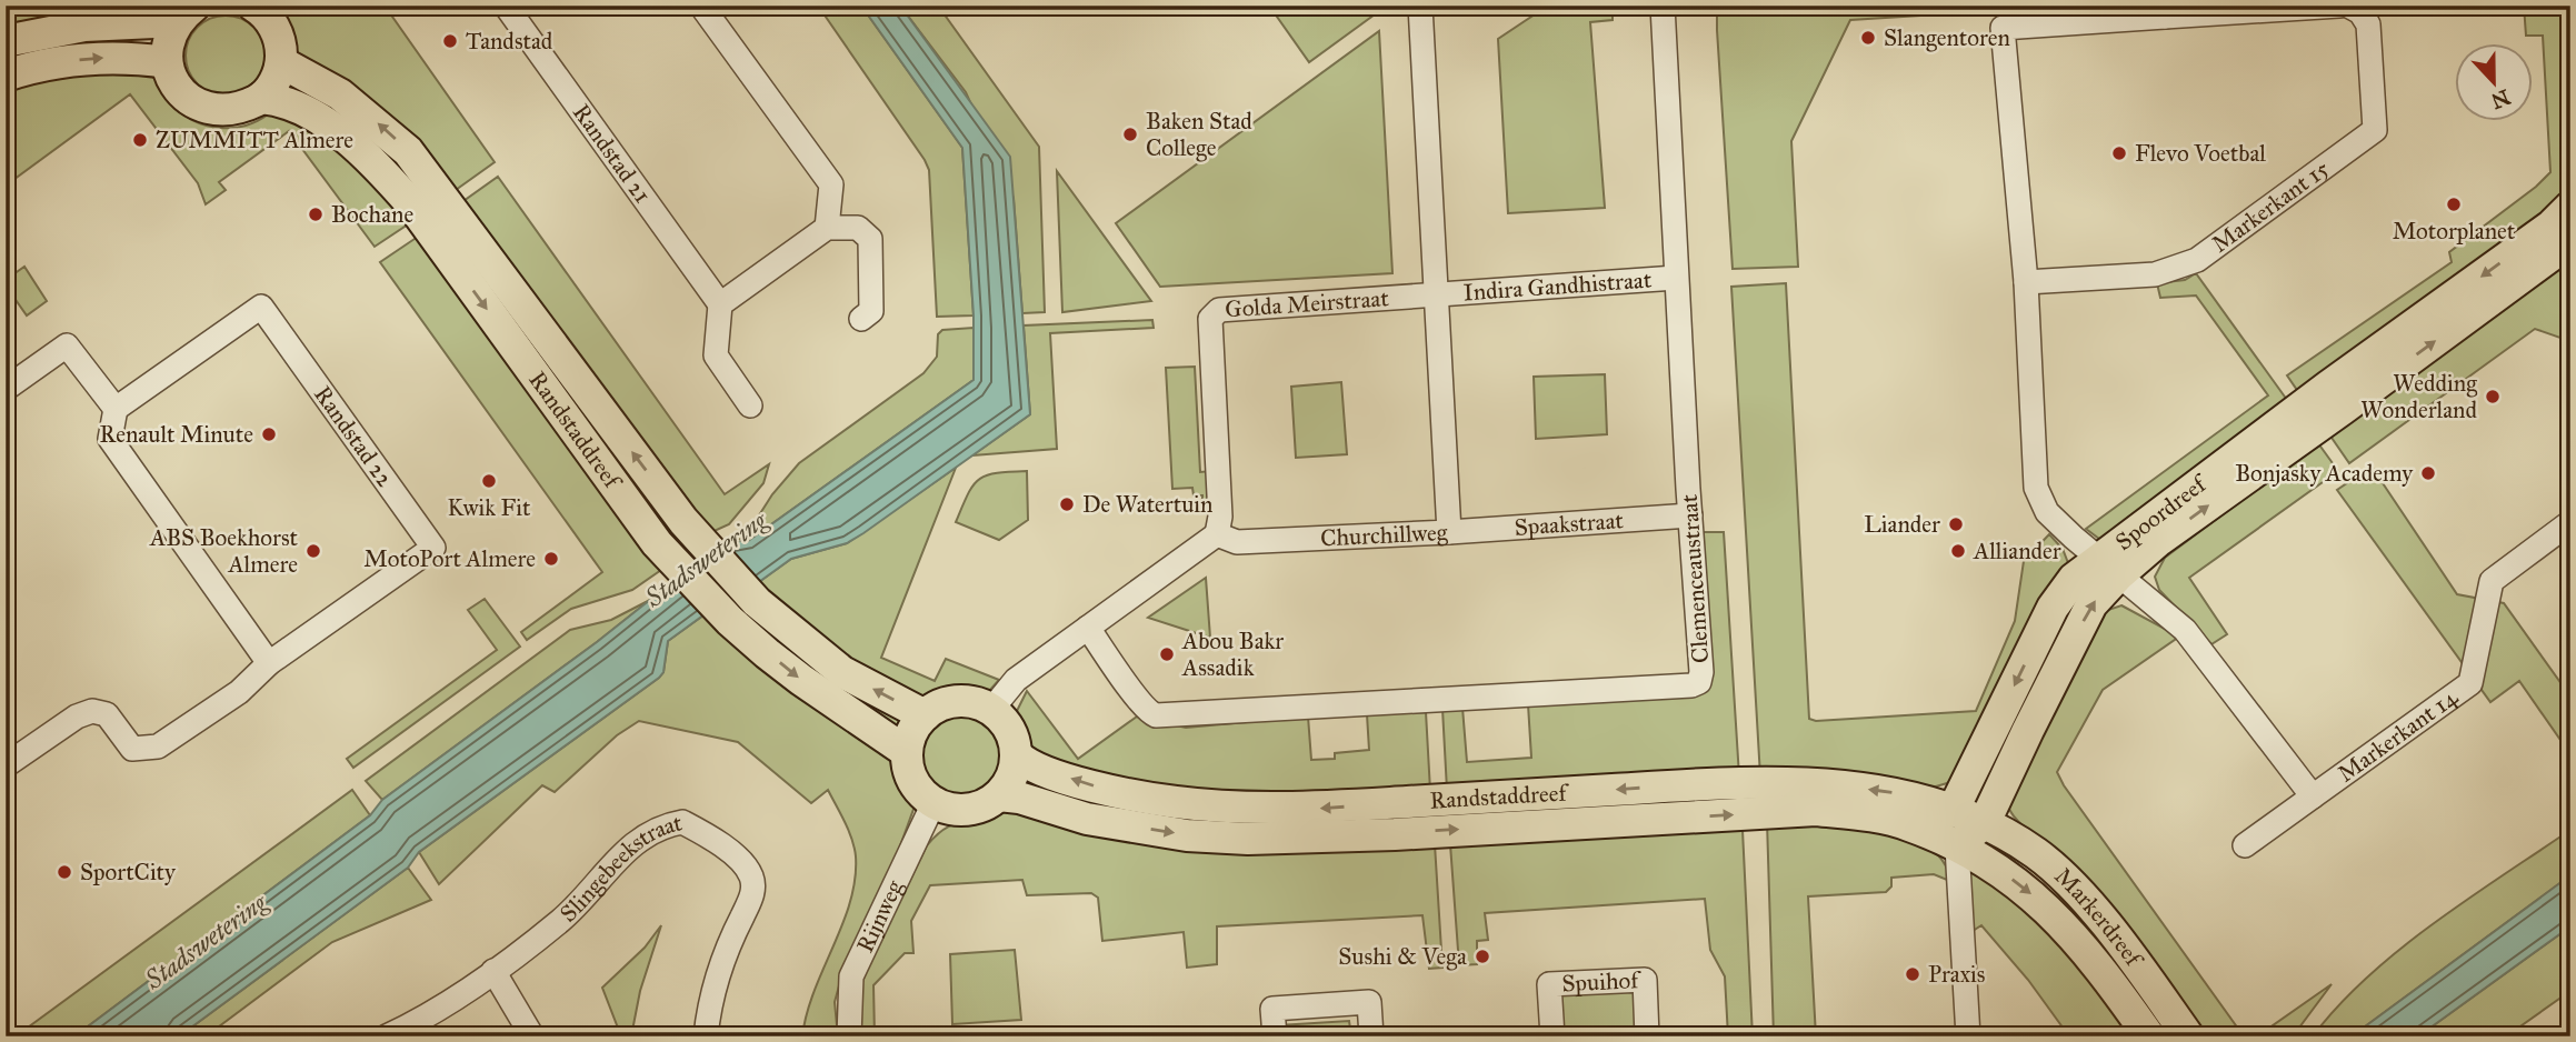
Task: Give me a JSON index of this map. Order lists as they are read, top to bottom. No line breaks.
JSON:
{"streets":{"main road":["Randstaddreef","Spoordreef","Markerdreef"],"street":["Randstad 21","Markerkant 15","Indira Gandhistraat","Golda Meirstraat","Randstad 22","Spaakstraat","Churchillweg","Clemenceaustraat","Markerkant 14","Slingebeekstraat","Rijnweg","Spuihof"]},"crossings":[["Indira Gandhistraat","Golda Meirstraat"],["Indira Gandhistraat","Churchillweg"],["Indira Gandhistraat","Clemenceaustraat"],["Golda Meirstraat","Churchillweg"],["Randstaddreef","Spoordreef"],["Randstaddreef","Rijnweg"],["Randstaddreef","Markerdreef"],["Spoordreef","Markerdreef"],["Spaakstraat","Churchillweg"],["Spaakstraat","Clemenceaustraat"]],"water":["Stadswetering"],"places":["Slangentoren","Tandstad","Baken Stad College","ZUMMITT Almere","Flevo Voetbal","Motorplanet","Bochane","Wedding Wonderland","Renault Minute","Bonjasky Academy","Kwik Fit","De Watertuin","Liander","ABS Boekhorst Almere","Alliander","MotoPort Almere","Abou Bakr Assadik","SportCity","Sushi & Vega","Praxis"],"north":"bottom"}
